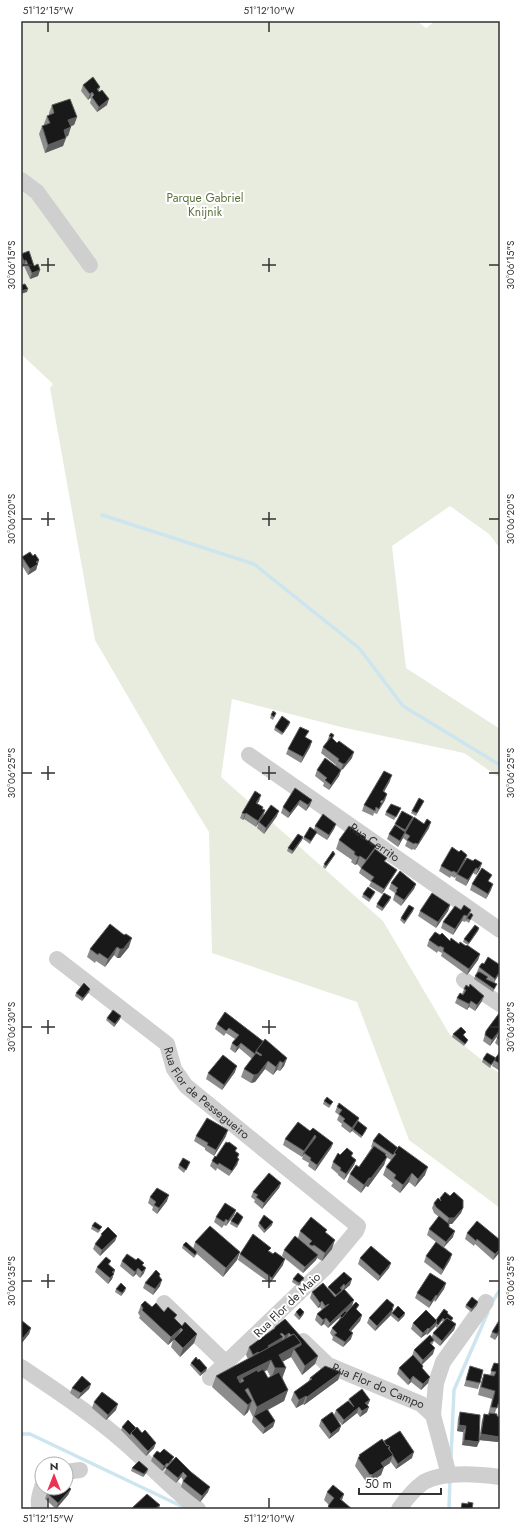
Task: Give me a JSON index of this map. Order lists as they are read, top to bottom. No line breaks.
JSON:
{"streets":{"street":["Rua Cerrito","Rua Flor de Pessegueiro","Rua Flor de Maio","Rua Flor do Campo"]},"crossings":[["Rua Flor de Pessegueiro","Rua Flor de Maio"],["Rua Flor de Maio","Rua Flor do Campo"]],"parks":["Parque Gabriel Knijnik"],"scale_bar":"50 m","north":"top","coordinates":["51°12'15\"W","51°12'10\"W","30°06'15\"S","30°06'20\"S","30°06'25\"S","30°06'30\"S","30°06'35\"S"]}
